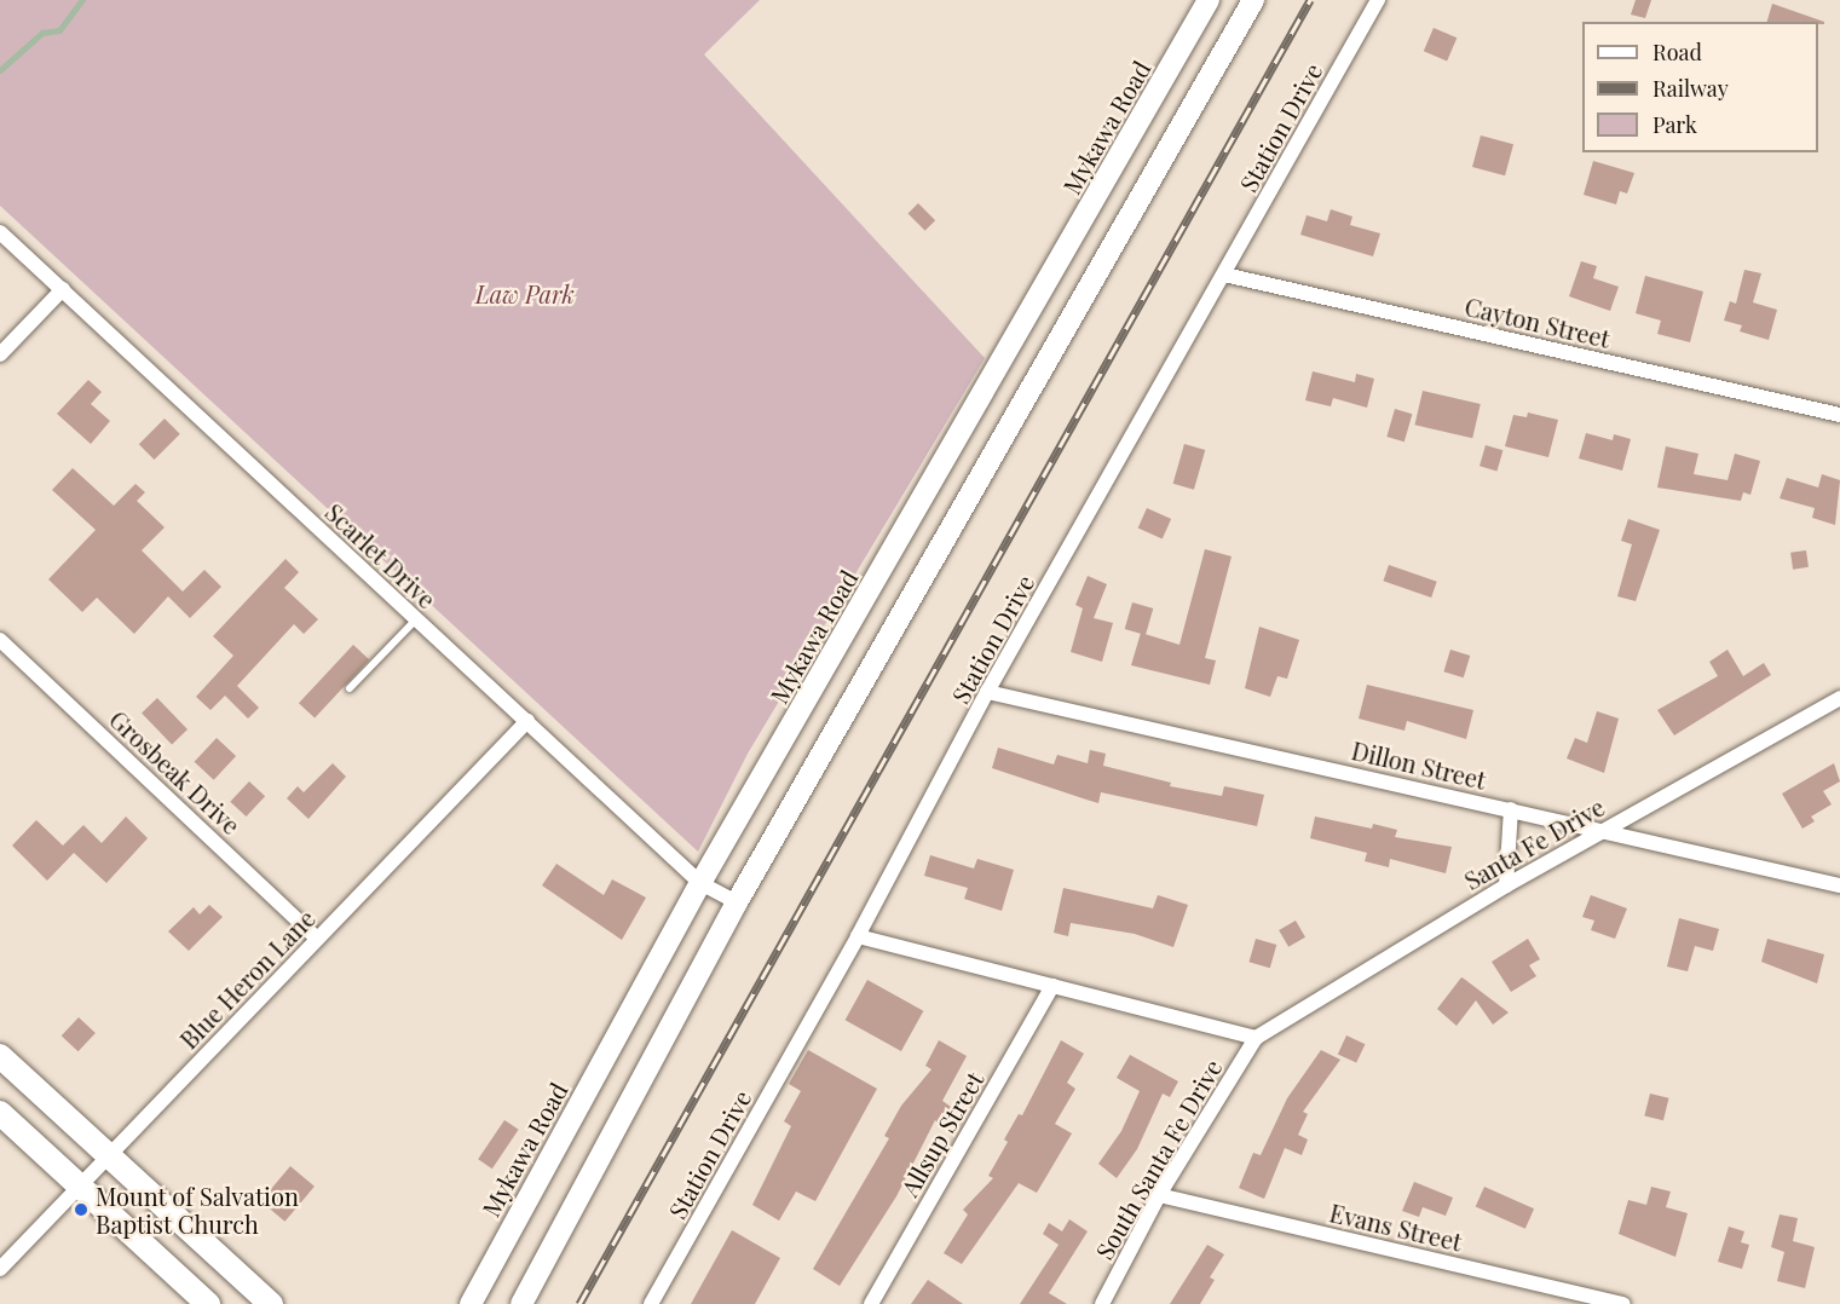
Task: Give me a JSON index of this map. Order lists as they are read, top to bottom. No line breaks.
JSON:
{"streets":{"main road":["Mykawa Road"],"street":["Station Drive","Cayton Street","Scarlet Drive","Dillon Street","Grosbeak Drive","Santa Fe Drive","Blue Heron Lane","Allsup Street","South Santa Fe Drive","Evans Street"]},"crossings":[["Mykawa Road","Scarlet Drive"],["Station Drive","Cayton Street"],["Station Drive","Dillon Street"],["Scarlet Drive","Blue Heron Lane"],["Dillon Street","Santa Fe Drive"],["Grosbeak Drive","Blue Heron Lane"],["Santa Fe Drive","South Santa Fe Drive"],["South Santa Fe Drive","Evans Street"]],"parks":["Law Park"],"places":["Mount of Salvation Baptist Church"],"legend":["Road","Railway","Park"]}
